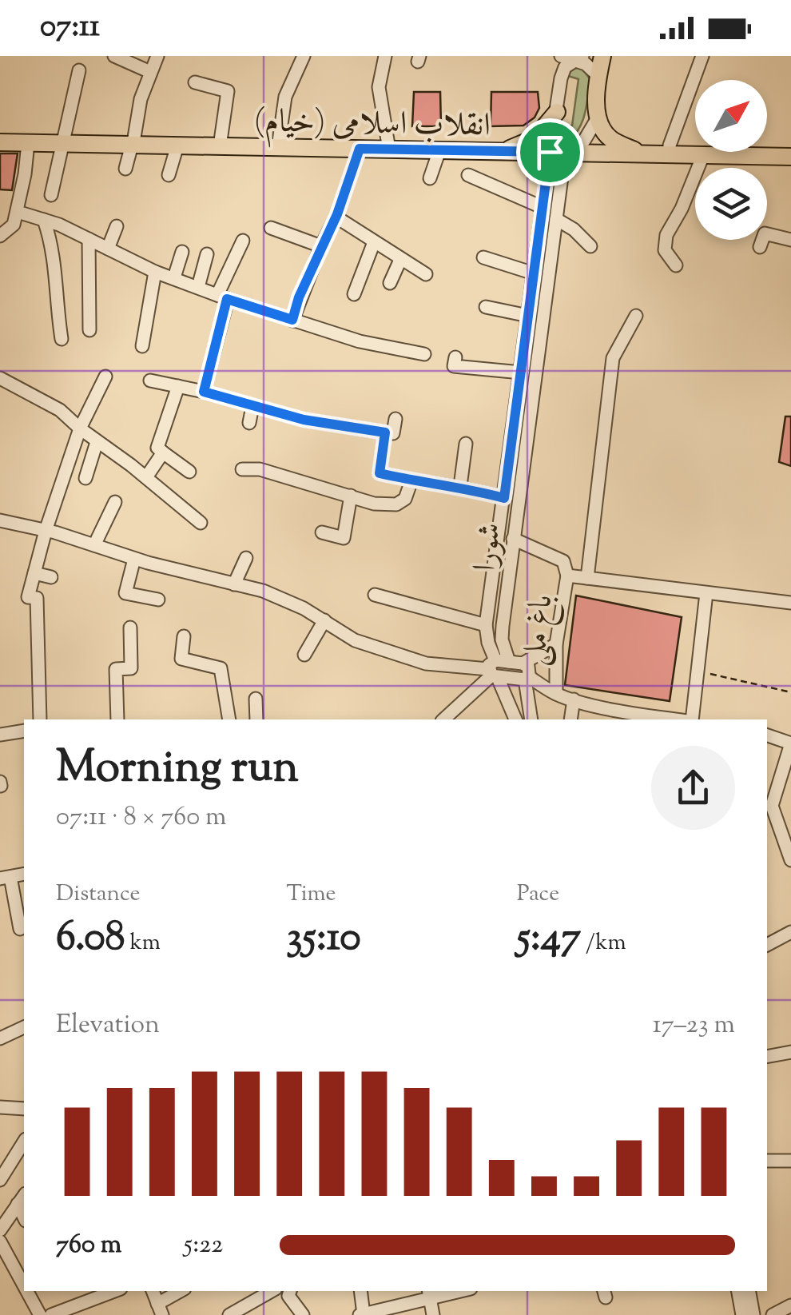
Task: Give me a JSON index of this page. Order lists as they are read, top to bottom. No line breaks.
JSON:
{"streets":{"main road":["انقلاب اسلامی (خیام)"],"street":["شورا","باغ ملی"]},"crossings":[["انقلاب اسلامی (خیام)","شورا"]],"north":"top right","page":{"status":"07:11","heading":["Morning run","07:11 · 8 × 760 m"],"stats":[["Distance","6.08 km"],["Time","35:10"],["Pace","5:47 /km"]],"chart":["Elevation","17–23 m"],"list":[{"name":"760 m","note":"5:22"}]}}
